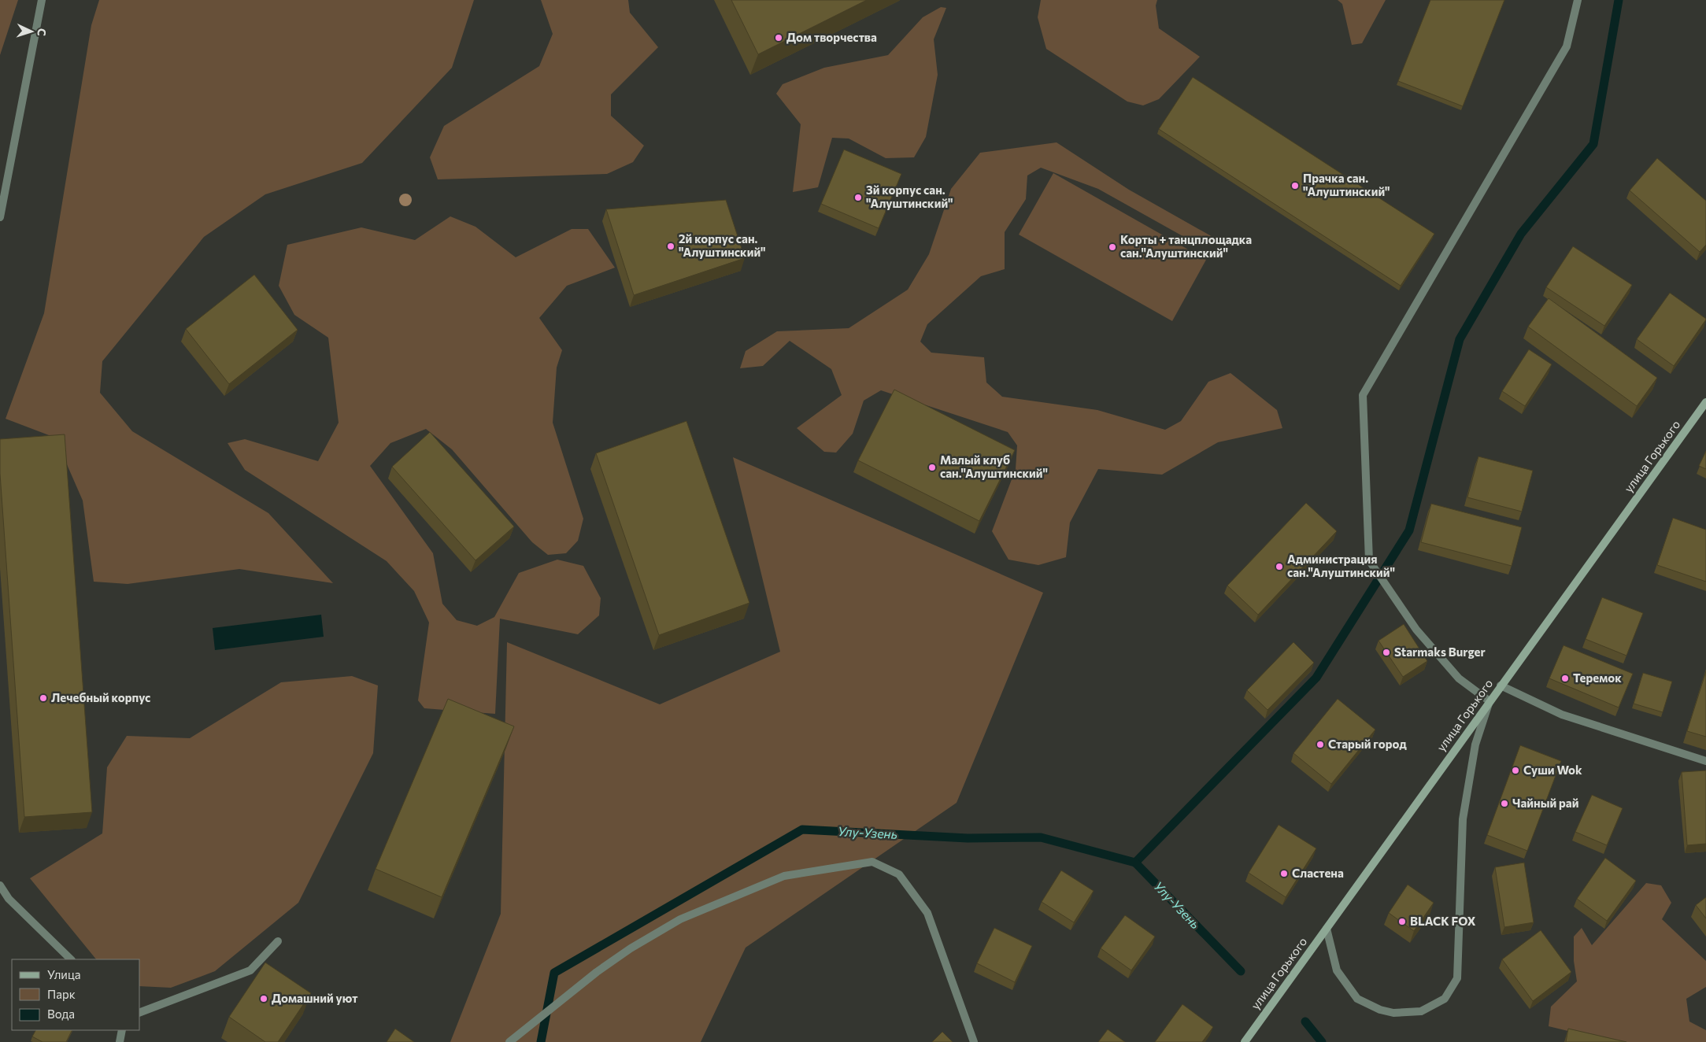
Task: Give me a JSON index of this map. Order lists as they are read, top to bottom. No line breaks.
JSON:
{"streets":{"main road":["улица Горького"]},"water":["Улу-Узень"],"places":["Дом творчества","Прачка сан. \"Алуштинский\"","3й корпус сан. \"Алуштинский\"","2й корпус сан. \"Алуштинский\"","Корты + танцплощадка сан.\"Алуштинский\"","Малый клуб сан.\"Алуштинский\"","Администрация сан.\"Алуштинский\"","Starmaks Burger","Теремок","Лечебный корпус","Старый город","Суши Wok","Чайный рай","Сластена","BLACK FOX","Домашний уют"],"legend":["Улица","Парк","Вода"],"north":"right"}
